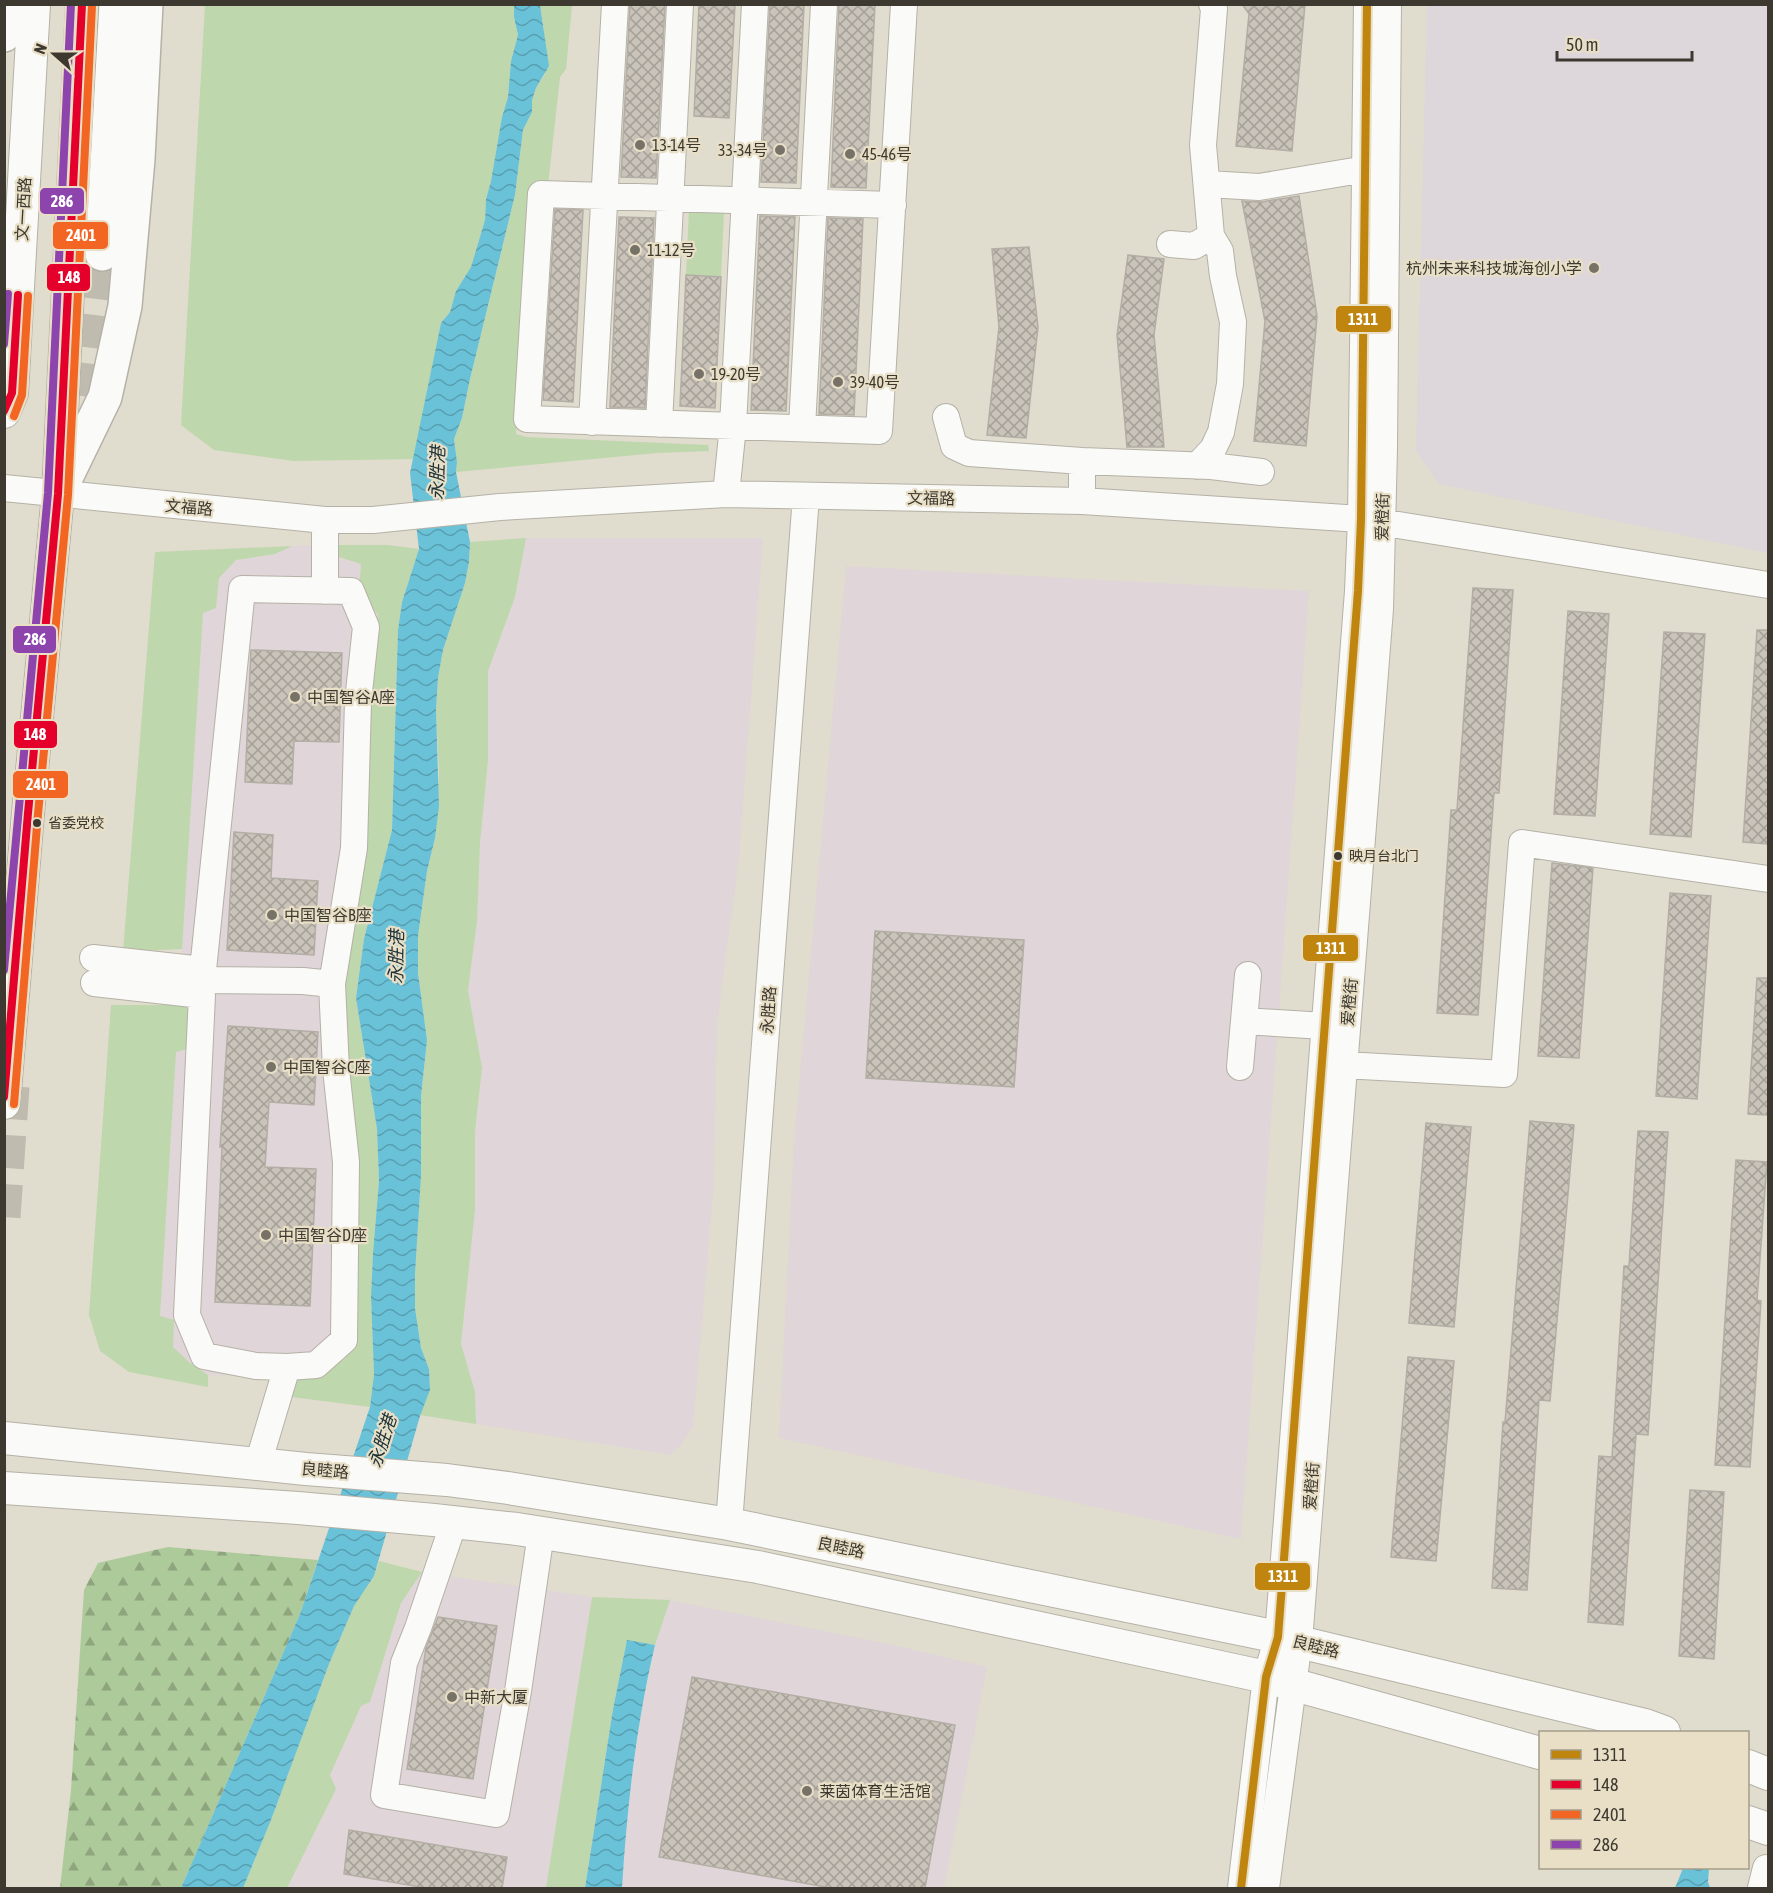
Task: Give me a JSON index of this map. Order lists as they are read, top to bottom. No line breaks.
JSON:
{"streets":{"main road":["文一西路","良睦路"],"street":["文福路","爱橙街","永胜路"]},"crossings":[["文福路","爱橙街"],["文福路","永胜路"],["爱橙街","良睦路"],["永胜路","良睦路"]],"water":["永胜港"],"places":["13-14号","33-34号","45-46号","11-12号","杭州未来科技城海创小学","19-20号","39-40号","中国智谷A座","省委党校","映月台北门","中国智谷B座","中国智谷C座","中国智谷D座","中新大厦","莱茵体育生活馆"],"lines":["transit line 1311","transit line 148","transit line 286","transit line 2401"],"legend":["1311","148","2401","286"],"scale_bar":"50 m","north":"left"}
